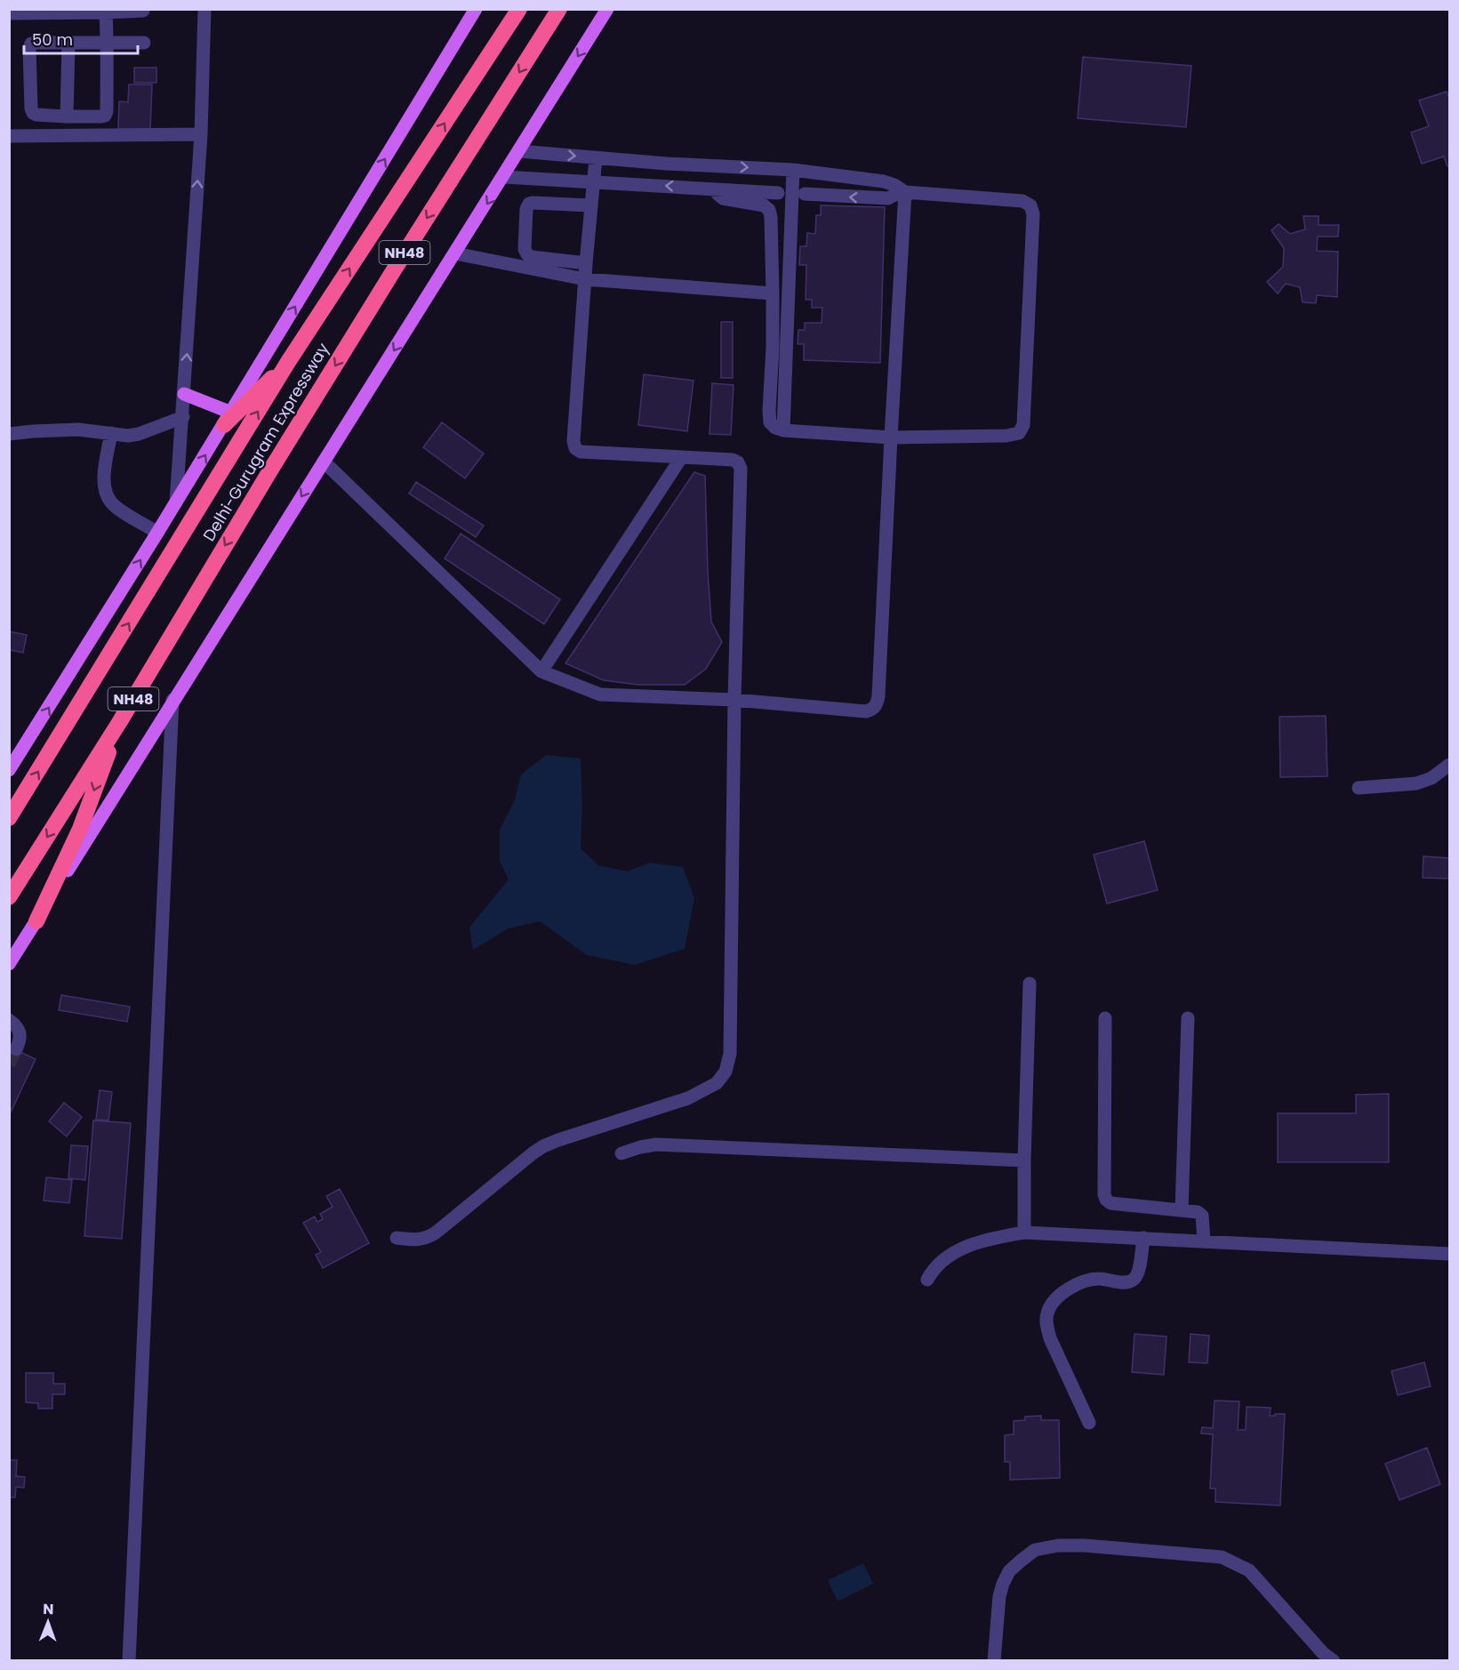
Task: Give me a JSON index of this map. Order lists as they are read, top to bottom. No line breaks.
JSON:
{"streets":{"highway":["NH48","Delhi-Gurugram Expressway"]},"scale_bar":"50 m","north":"top"}
